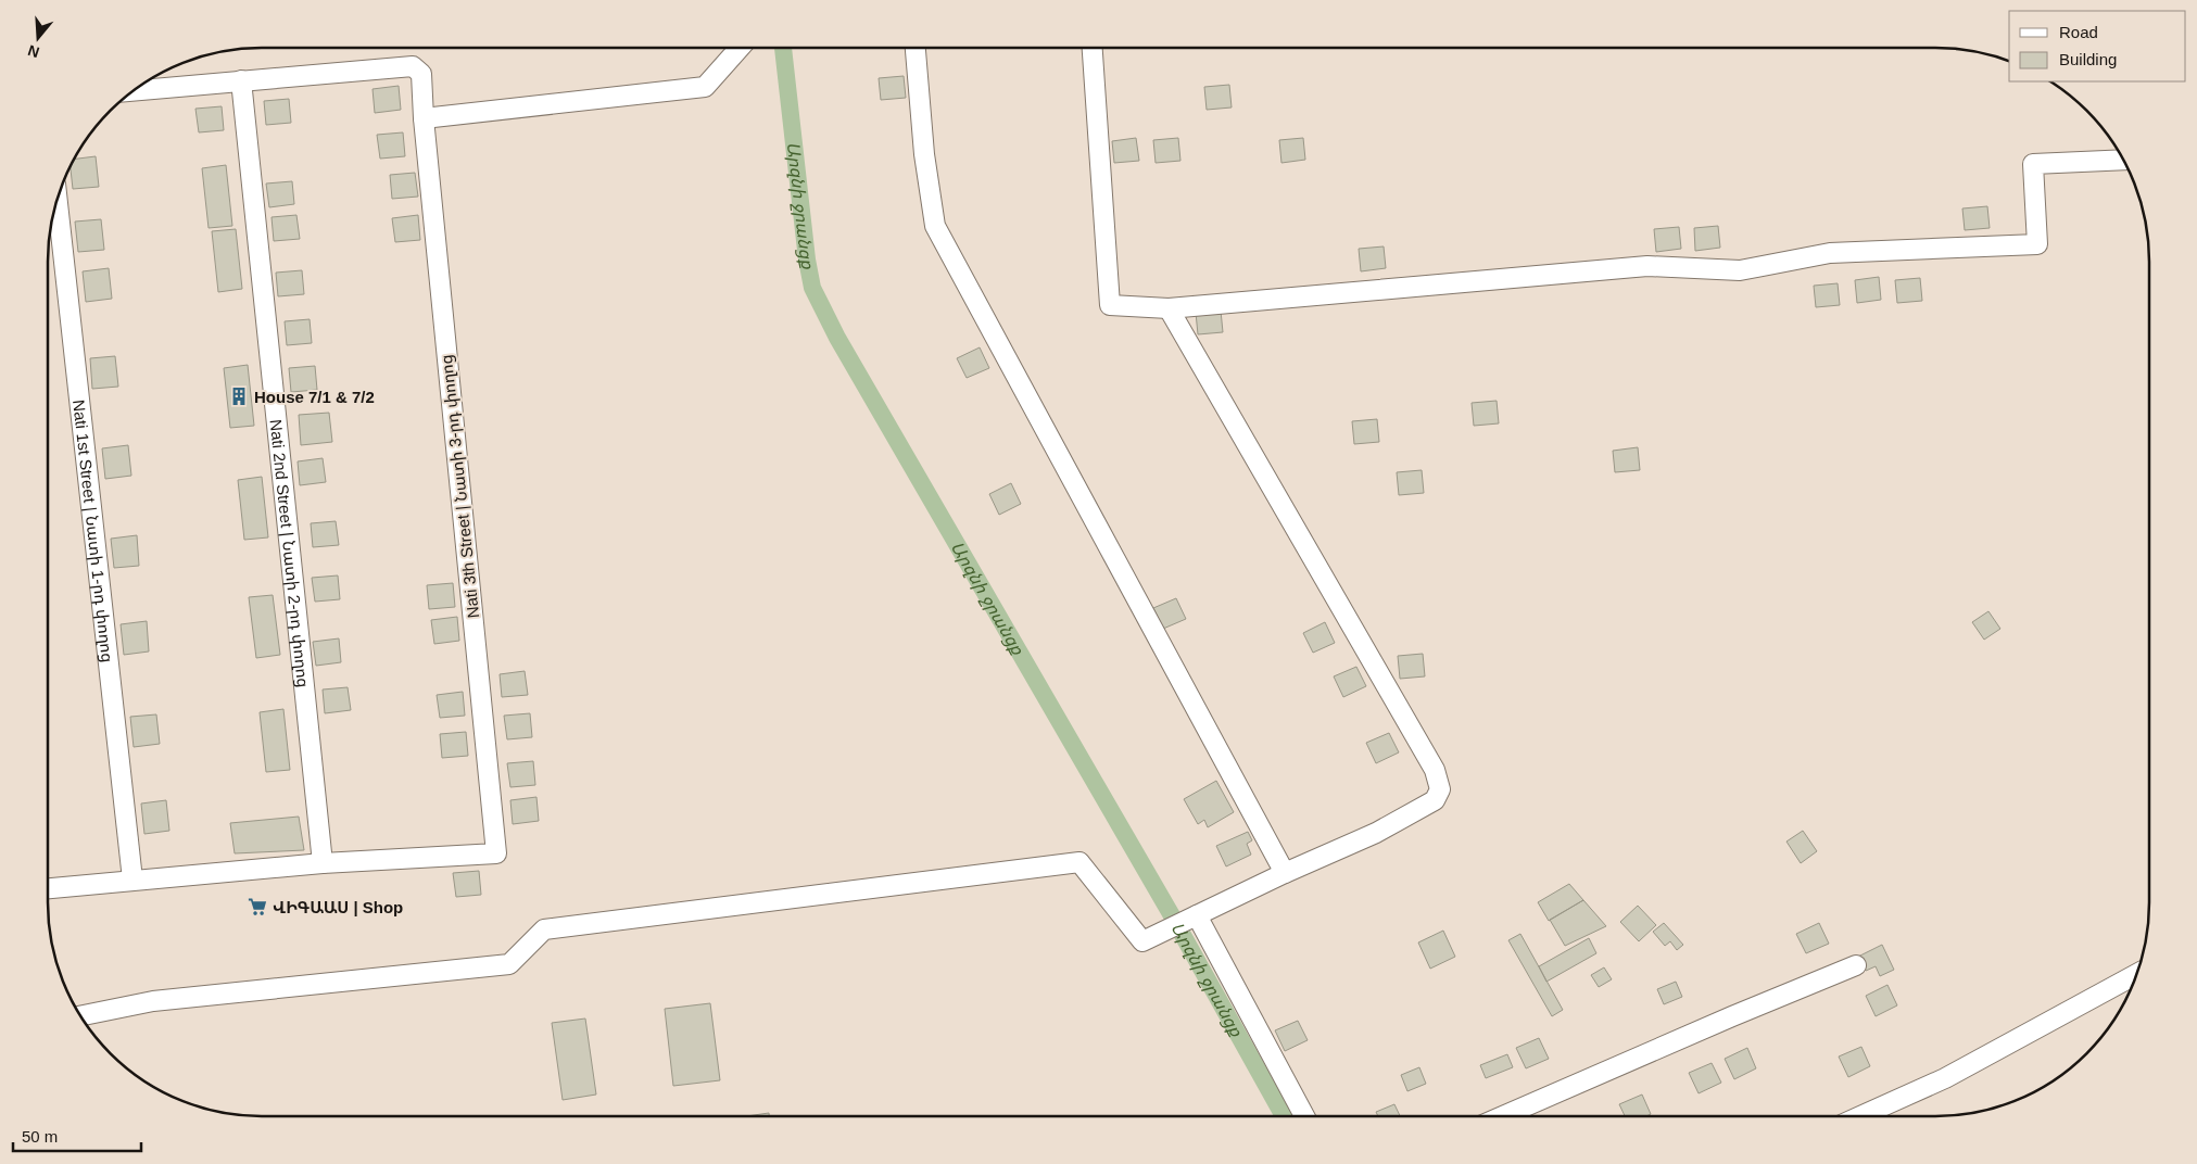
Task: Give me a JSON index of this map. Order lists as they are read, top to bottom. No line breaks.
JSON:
{"streets":{"street":["Nati 3th Street | Նատի 3-րդ փողոց","Nati 1st Street | Նատի 1-րդ փողոց","Nati 2nd Street | Նատի 2-րդ փողոց"]},"crossings":[["Nati 3th Street | Նատի 3-րդ փողոց","Nati 2nd Street | Նատի 2-րդ փողոց"]],"water":["Արզնի ջրանցք"],"places":{"building":["House 7/1 & 7/2"],"supermarket":["ՎԻԳԱԱՍ | Shop"]},"legend":["Road","Building"],"scale_bar":"50 m","north":"bottom"}
